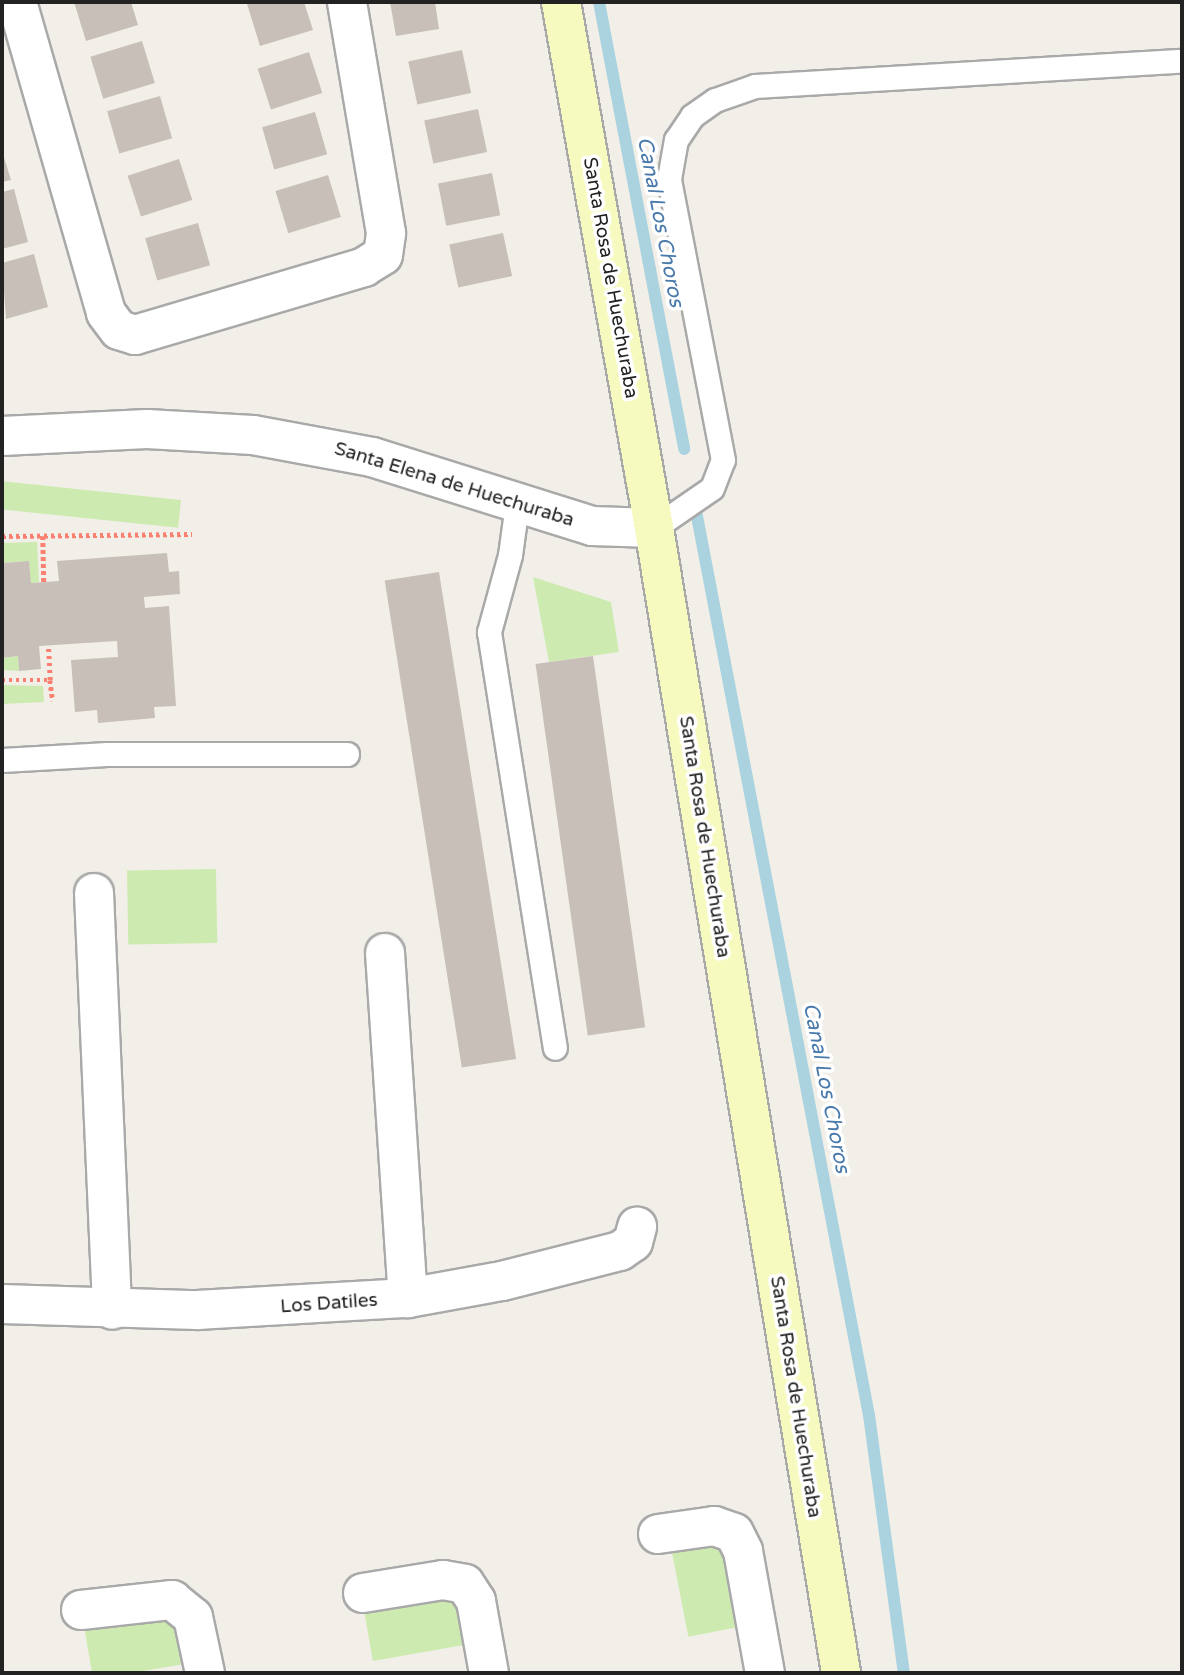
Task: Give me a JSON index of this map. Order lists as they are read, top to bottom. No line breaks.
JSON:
{"streets":{"street":["Santa Rosa de Huechuraba","Santa Elena de Huechuraba","Los Datiles"]},"crossings":[["Santa Rosa de Huechuraba","Santa Elena de Huechuraba"]],"water":["Canal Los Choros"]}
